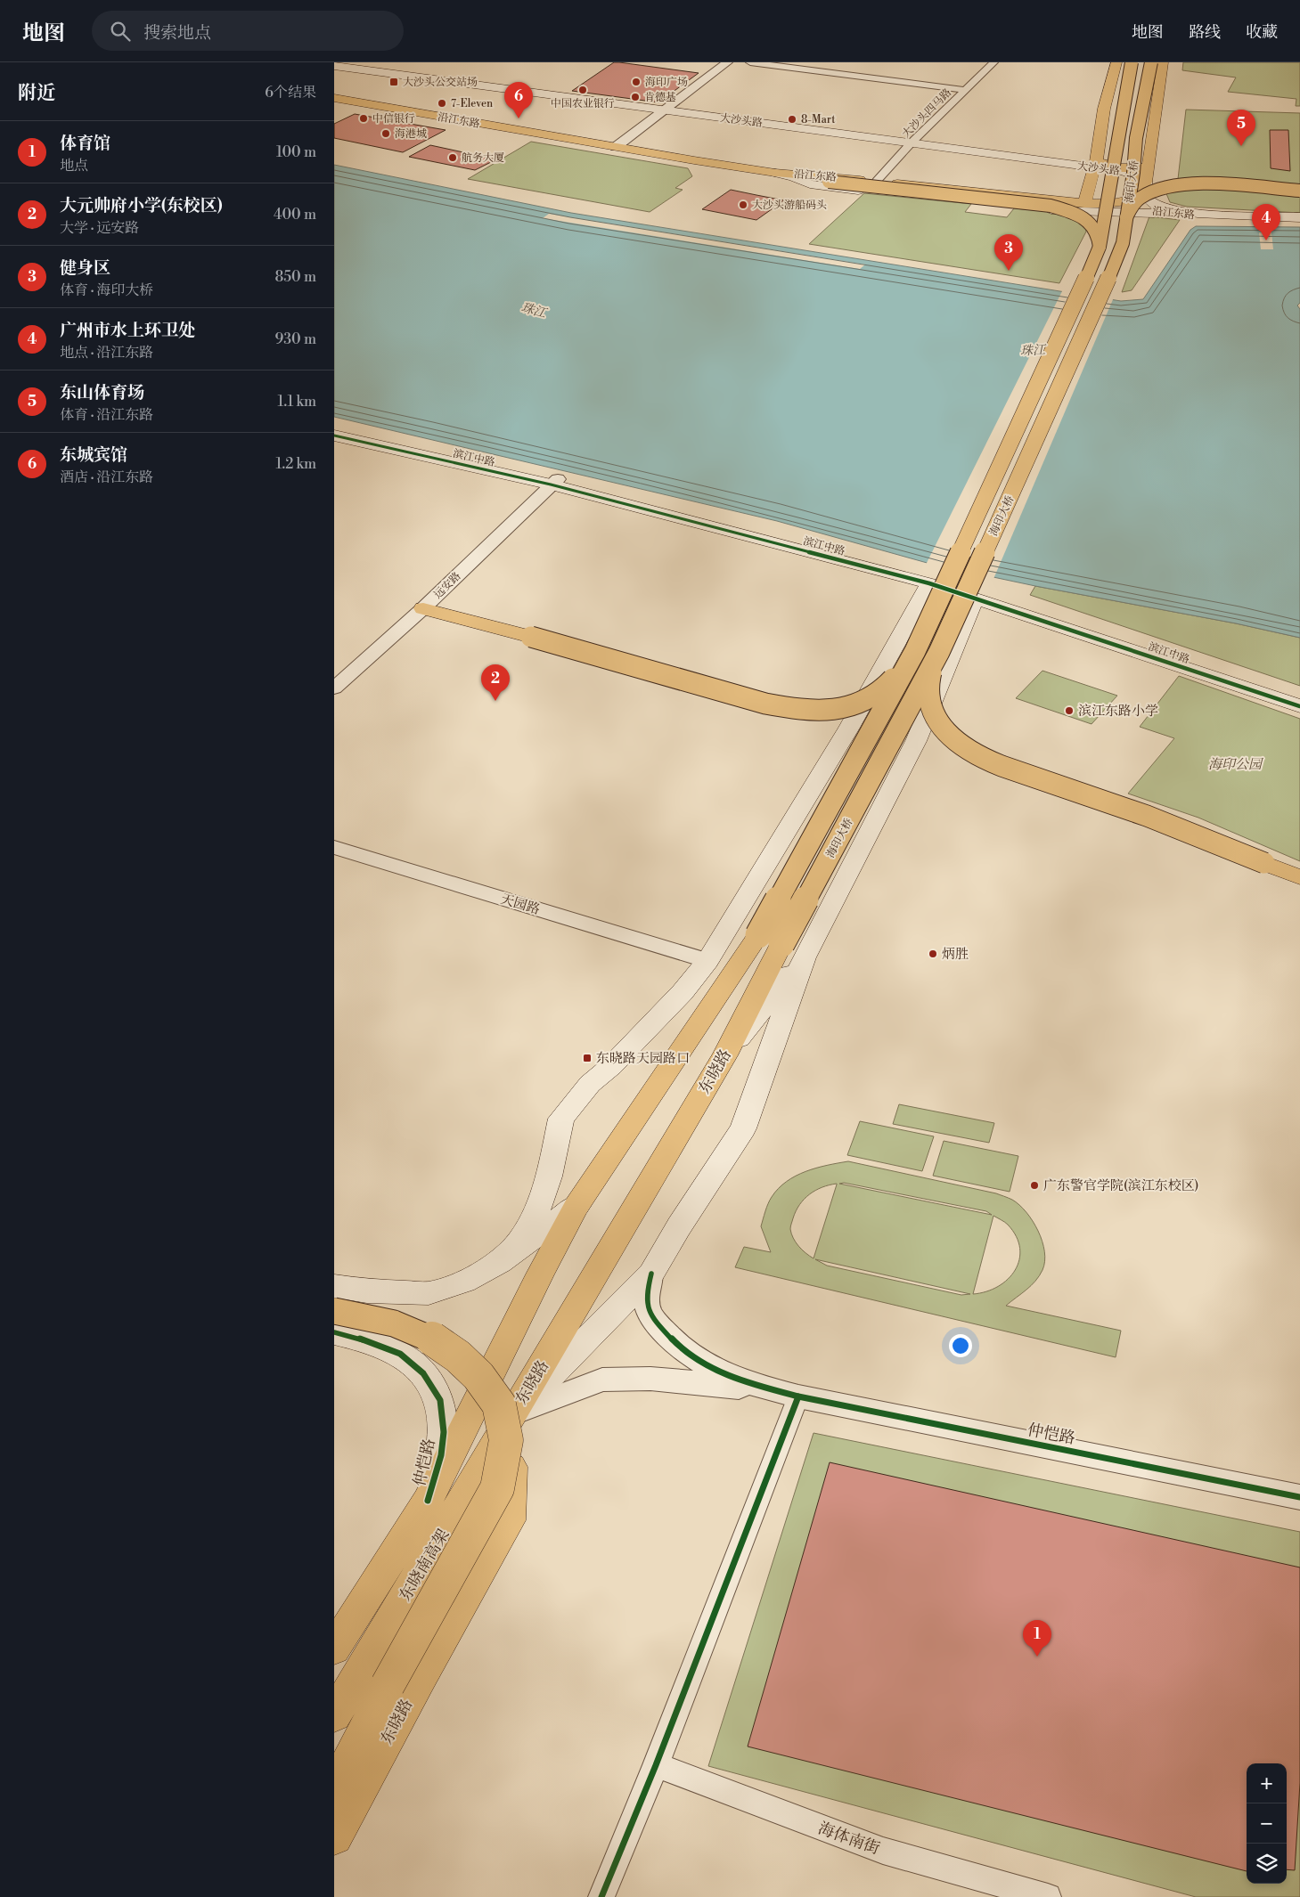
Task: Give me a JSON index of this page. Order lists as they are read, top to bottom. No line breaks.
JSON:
{"streets":{"main road":["沿江东路","大沙头路","海印大桥","滨江中路","东晓路","仲恺路","东晓南高架"],"street":["大沙头四马路","远安路","天园路","海体南街"]},"crossings":[["大沙头四马路","沿江东路"],["大沙头四马路","大沙头路"],["沿江东路","大沙头路"],["海印大桥","东晓路"],["滨江中路","远安路"],["东晓路","东晓南高架"]],"water":["珠江"],"parks":["海印公园"],"places":{"transit":["大沙头公交站场","东晓路天园路口"],"other":["海印广场","中国农业银行","肯德基","7-Eleven","中信银行","8-Mart","海港城","航务大厦","大沙头游船码头","滨江东路小学","炳胜","广东警官学院(滨江东校区)"]},"page":{"header":"地图","search":"搜索地点","nav":["地图","路线","收藏"],"heading":["附近","6个结果"],"pins":["6","5","4","3","2","1"],"list":[{"mark":"1","name":"体育馆","note":"地点","value":"100 m"},{"mark":"2","name":"大元帅府小学(东校区)","note":"大学 · 远安路","value":"400 m"},{"mark":"3","name":"健身区","note":"体育 · 海印大桥","value":"850 m"},{"mark":"4","name":"广州市水上环卫处","note":"地点 · 沿江东路","value":"930 m"},{"mark":"5","name":"东山体育场","note":"体育 · 沿江东路","value":"1.1 km"},{"mark":"6","name":"东城宾馆","note":"酒店 · 沿江东路","value":"1.2 km"}],"map_buttons":["+","−"]}}
